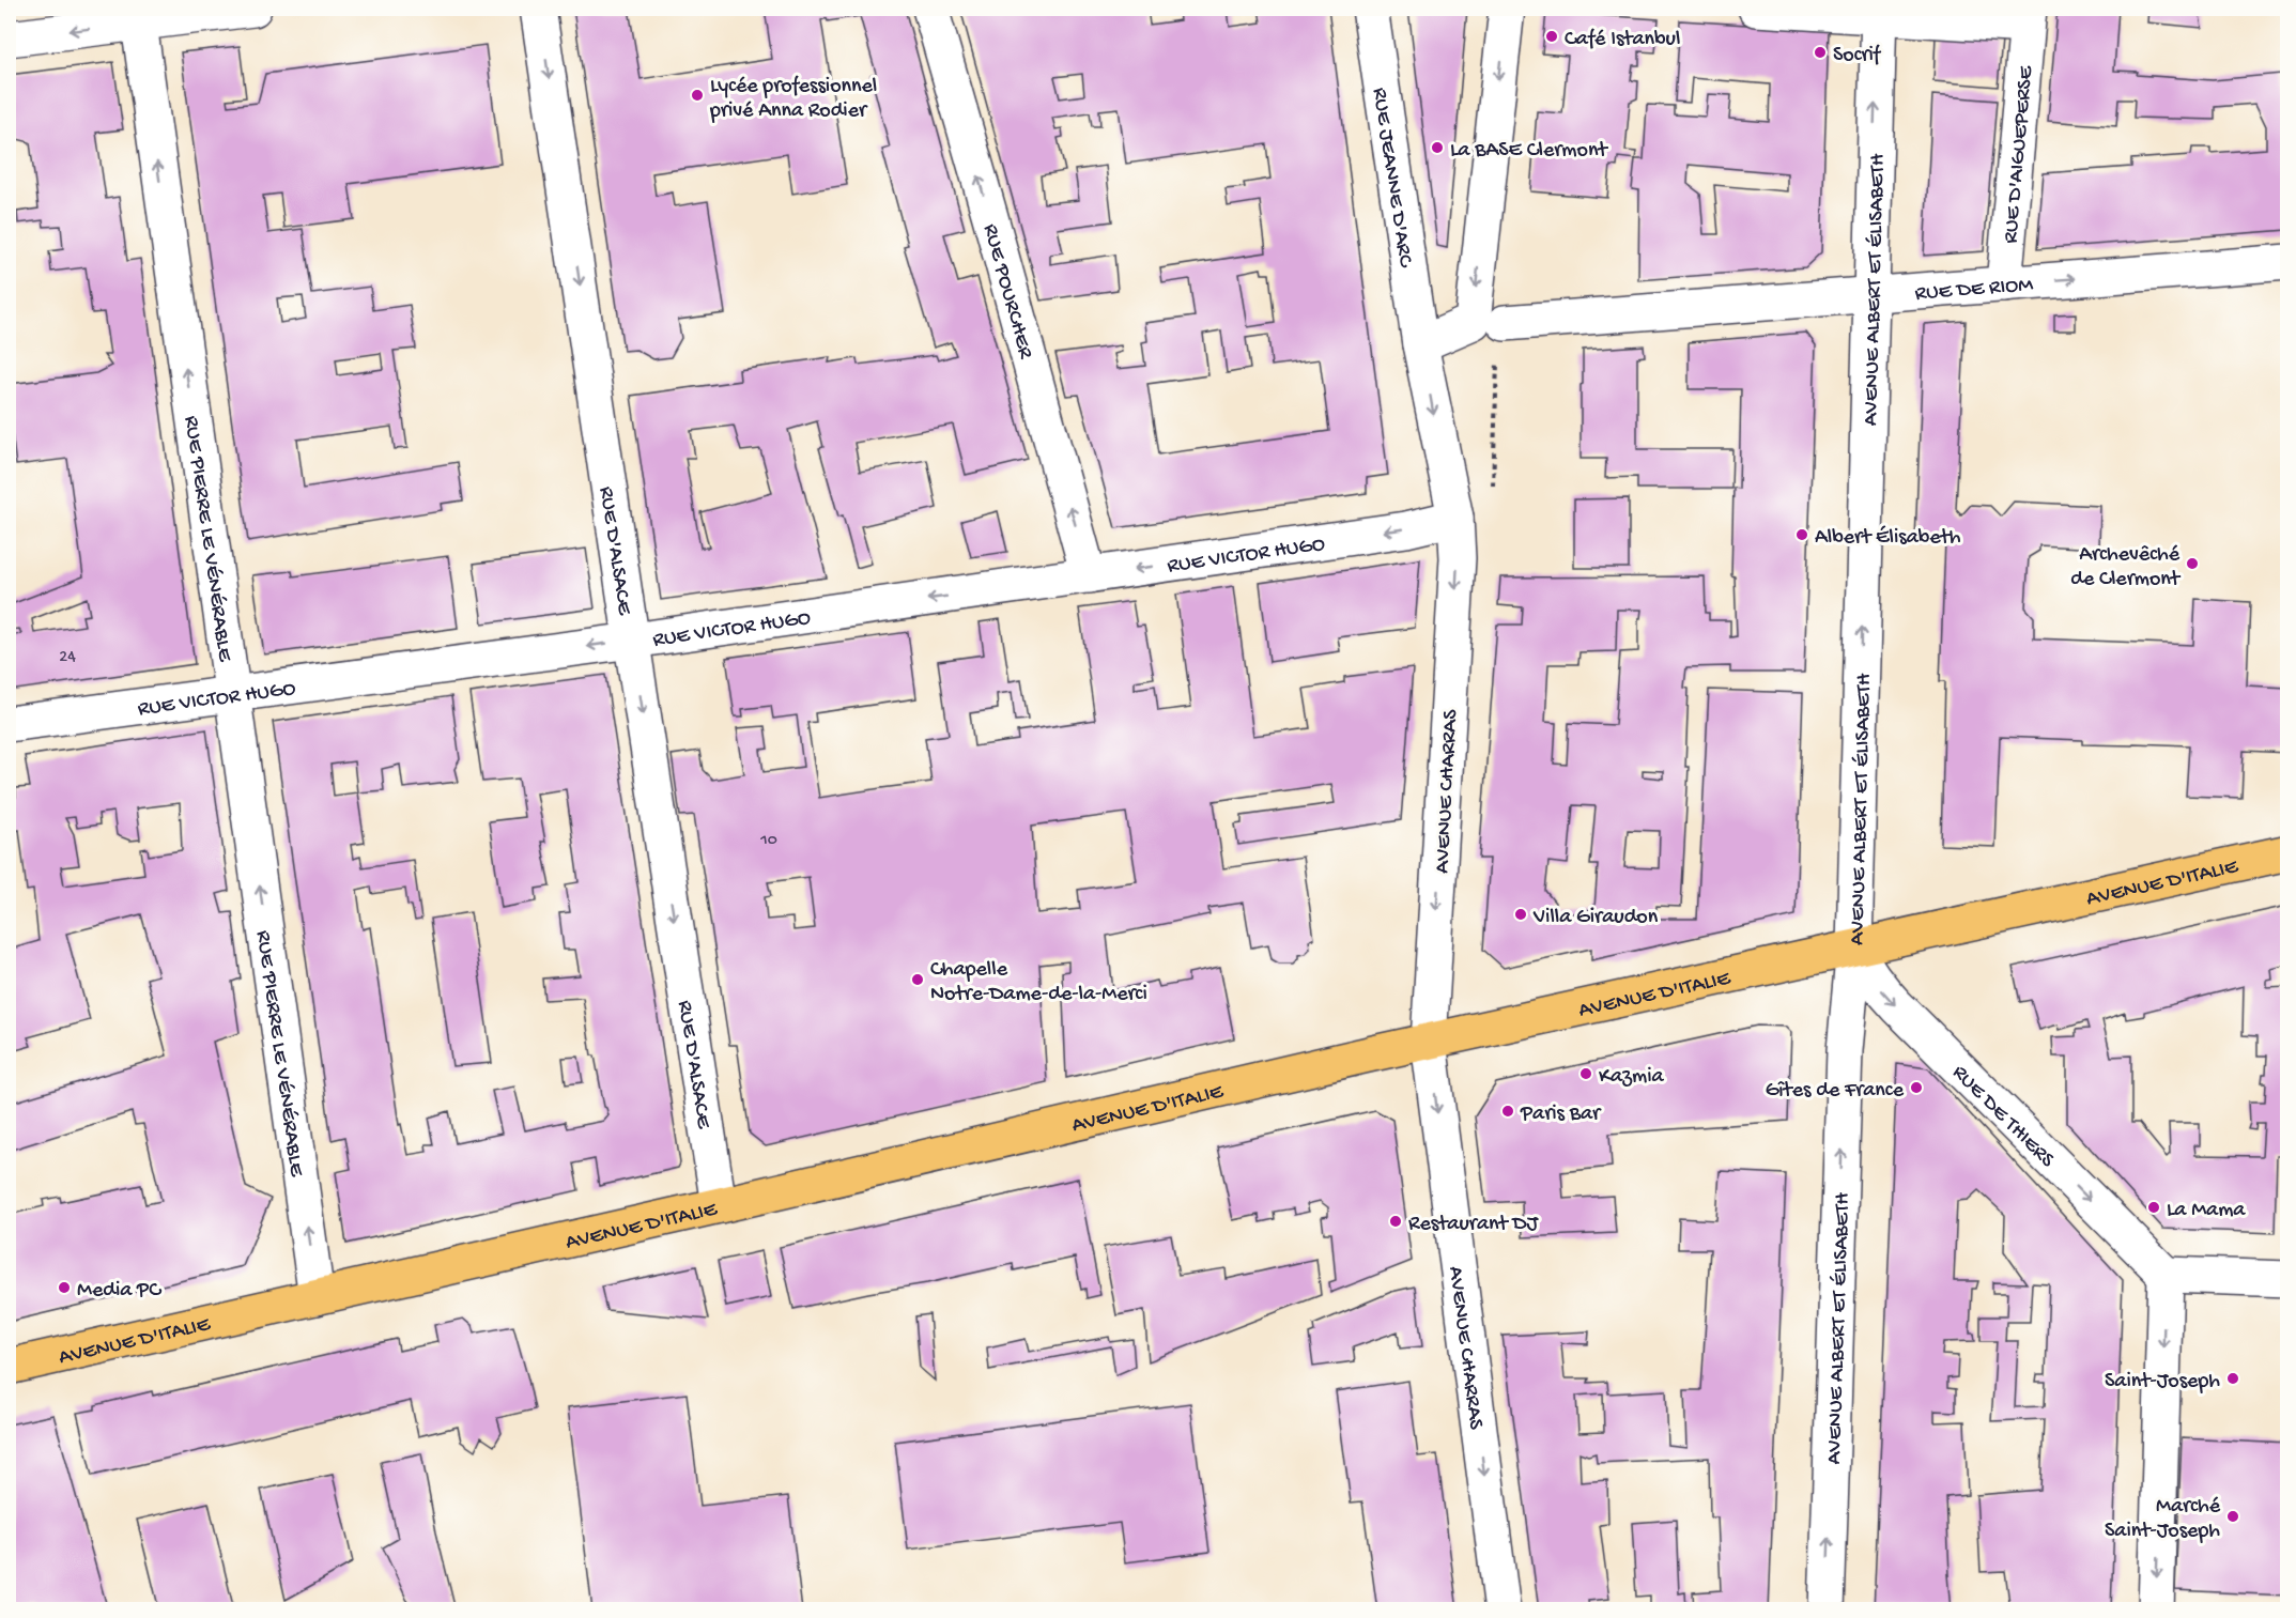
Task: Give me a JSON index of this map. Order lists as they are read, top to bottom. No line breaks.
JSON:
{"streets":{"main road":["AVENUE D'ITALIE"],"street":["RUE D'AIGUEPERSE","RUE JEANNE D'ARC","RUE DE RIOM","AVENUE ALBERT ET ÉLISABETH","RUE POURCHER","RUE PIERRE LE VÉNÉRABLE","RUE D'ALSACE","RUE VICTOR HUGO","AVENUE CHARRAS","RUE DE THIERS"]},"crossings":[["RUE D'AIGUEPERSE","RUE DE RIOM"],["RUE D'AIGUEPERSE","AVENUE ALBERT ET ÉLISABETH"],["RUE JEANNE D'ARC","AVENUE CHARRAS"],["RUE DE RIOM","AVENUE ALBERT ET ÉLISABETH"],["AVENUE ALBERT ET ÉLISABETH","AVENUE D'ITALIE"],["AVENUE ALBERT ET ÉLISABETH","RUE DE THIERS"],["RUE POURCHER","RUE VICTOR HUGO"],["RUE PIERRE LE VÉNÉRABLE","RUE VICTOR HUGO"],["RUE PIERRE LE VÉNÉRABLE","AVENUE D'ITALIE"],["RUE D'ALSACE","RUE VICTOR HUGO"],["RUE D'ALSACE","AVENUE D'ITALIE"],["RUE VICTOR HUGO","AVENUE CHARRAS"],["AVENUE CHARRAS","AVENUE D'ITALIE"],["AVENUE D'ITALIE","RUE DE THIERS"]],"one_way":["RUE DE RIOM","AVENUE ALBERT ET ÉLISABETH","RUE POURCHER","RUE PIERRE LE VÉNÉRABLE","RUE D'ALSACE","RUE VICTOR HUGO","AVENUE CHARRAS","RUE DE THIERS"],"places":["Café Istanbul","Socrif","Lycée professionnel privé Anna Rodier","La BASE Clermont","Albert Élisabeth","Archevêché de Clermont","Villa Giraudon","Chapelle Notre-Dame-de-la-Merci","Kazmia","Gîtes de France","Paris Bar","La Mama","Restaurant DJ","Media PC","Saint-Joseph","Marché Saint-Joseph"],"house_numbers":["24","10"]}
